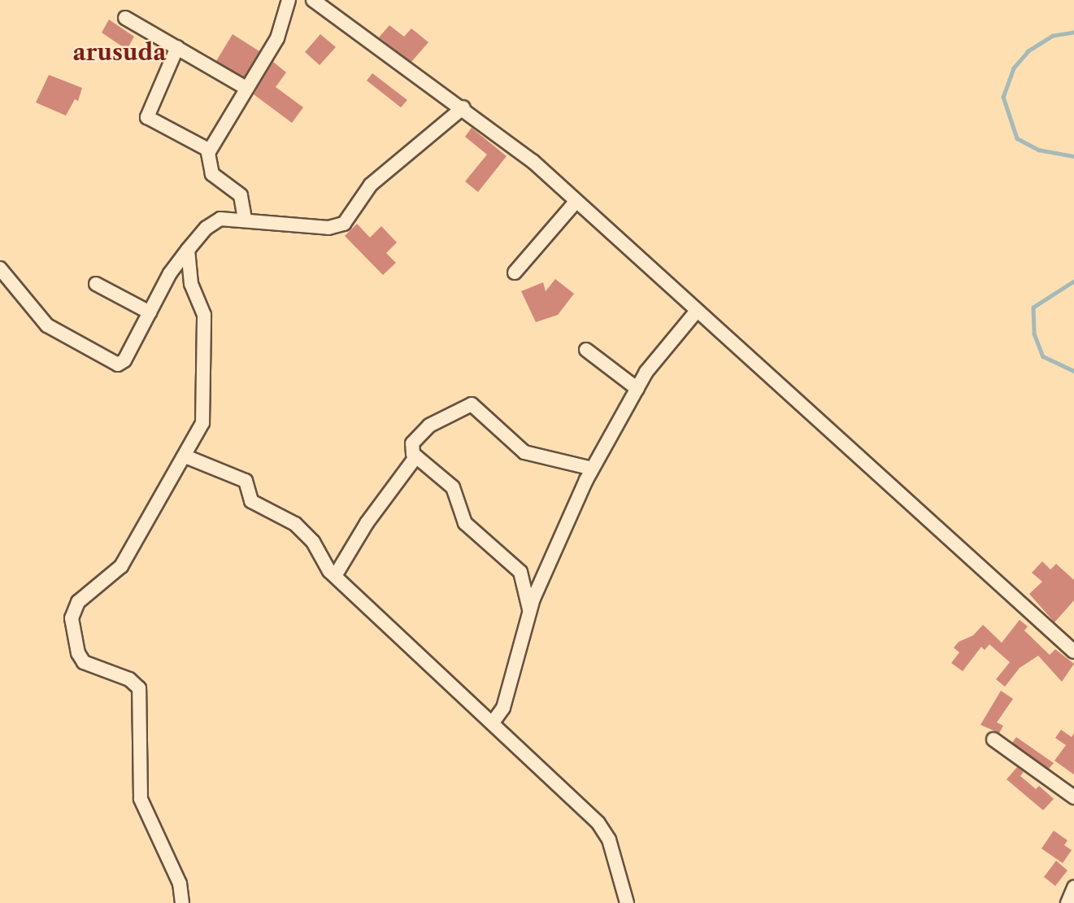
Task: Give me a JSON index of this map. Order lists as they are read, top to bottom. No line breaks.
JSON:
{"districts":["arusuda"]}
